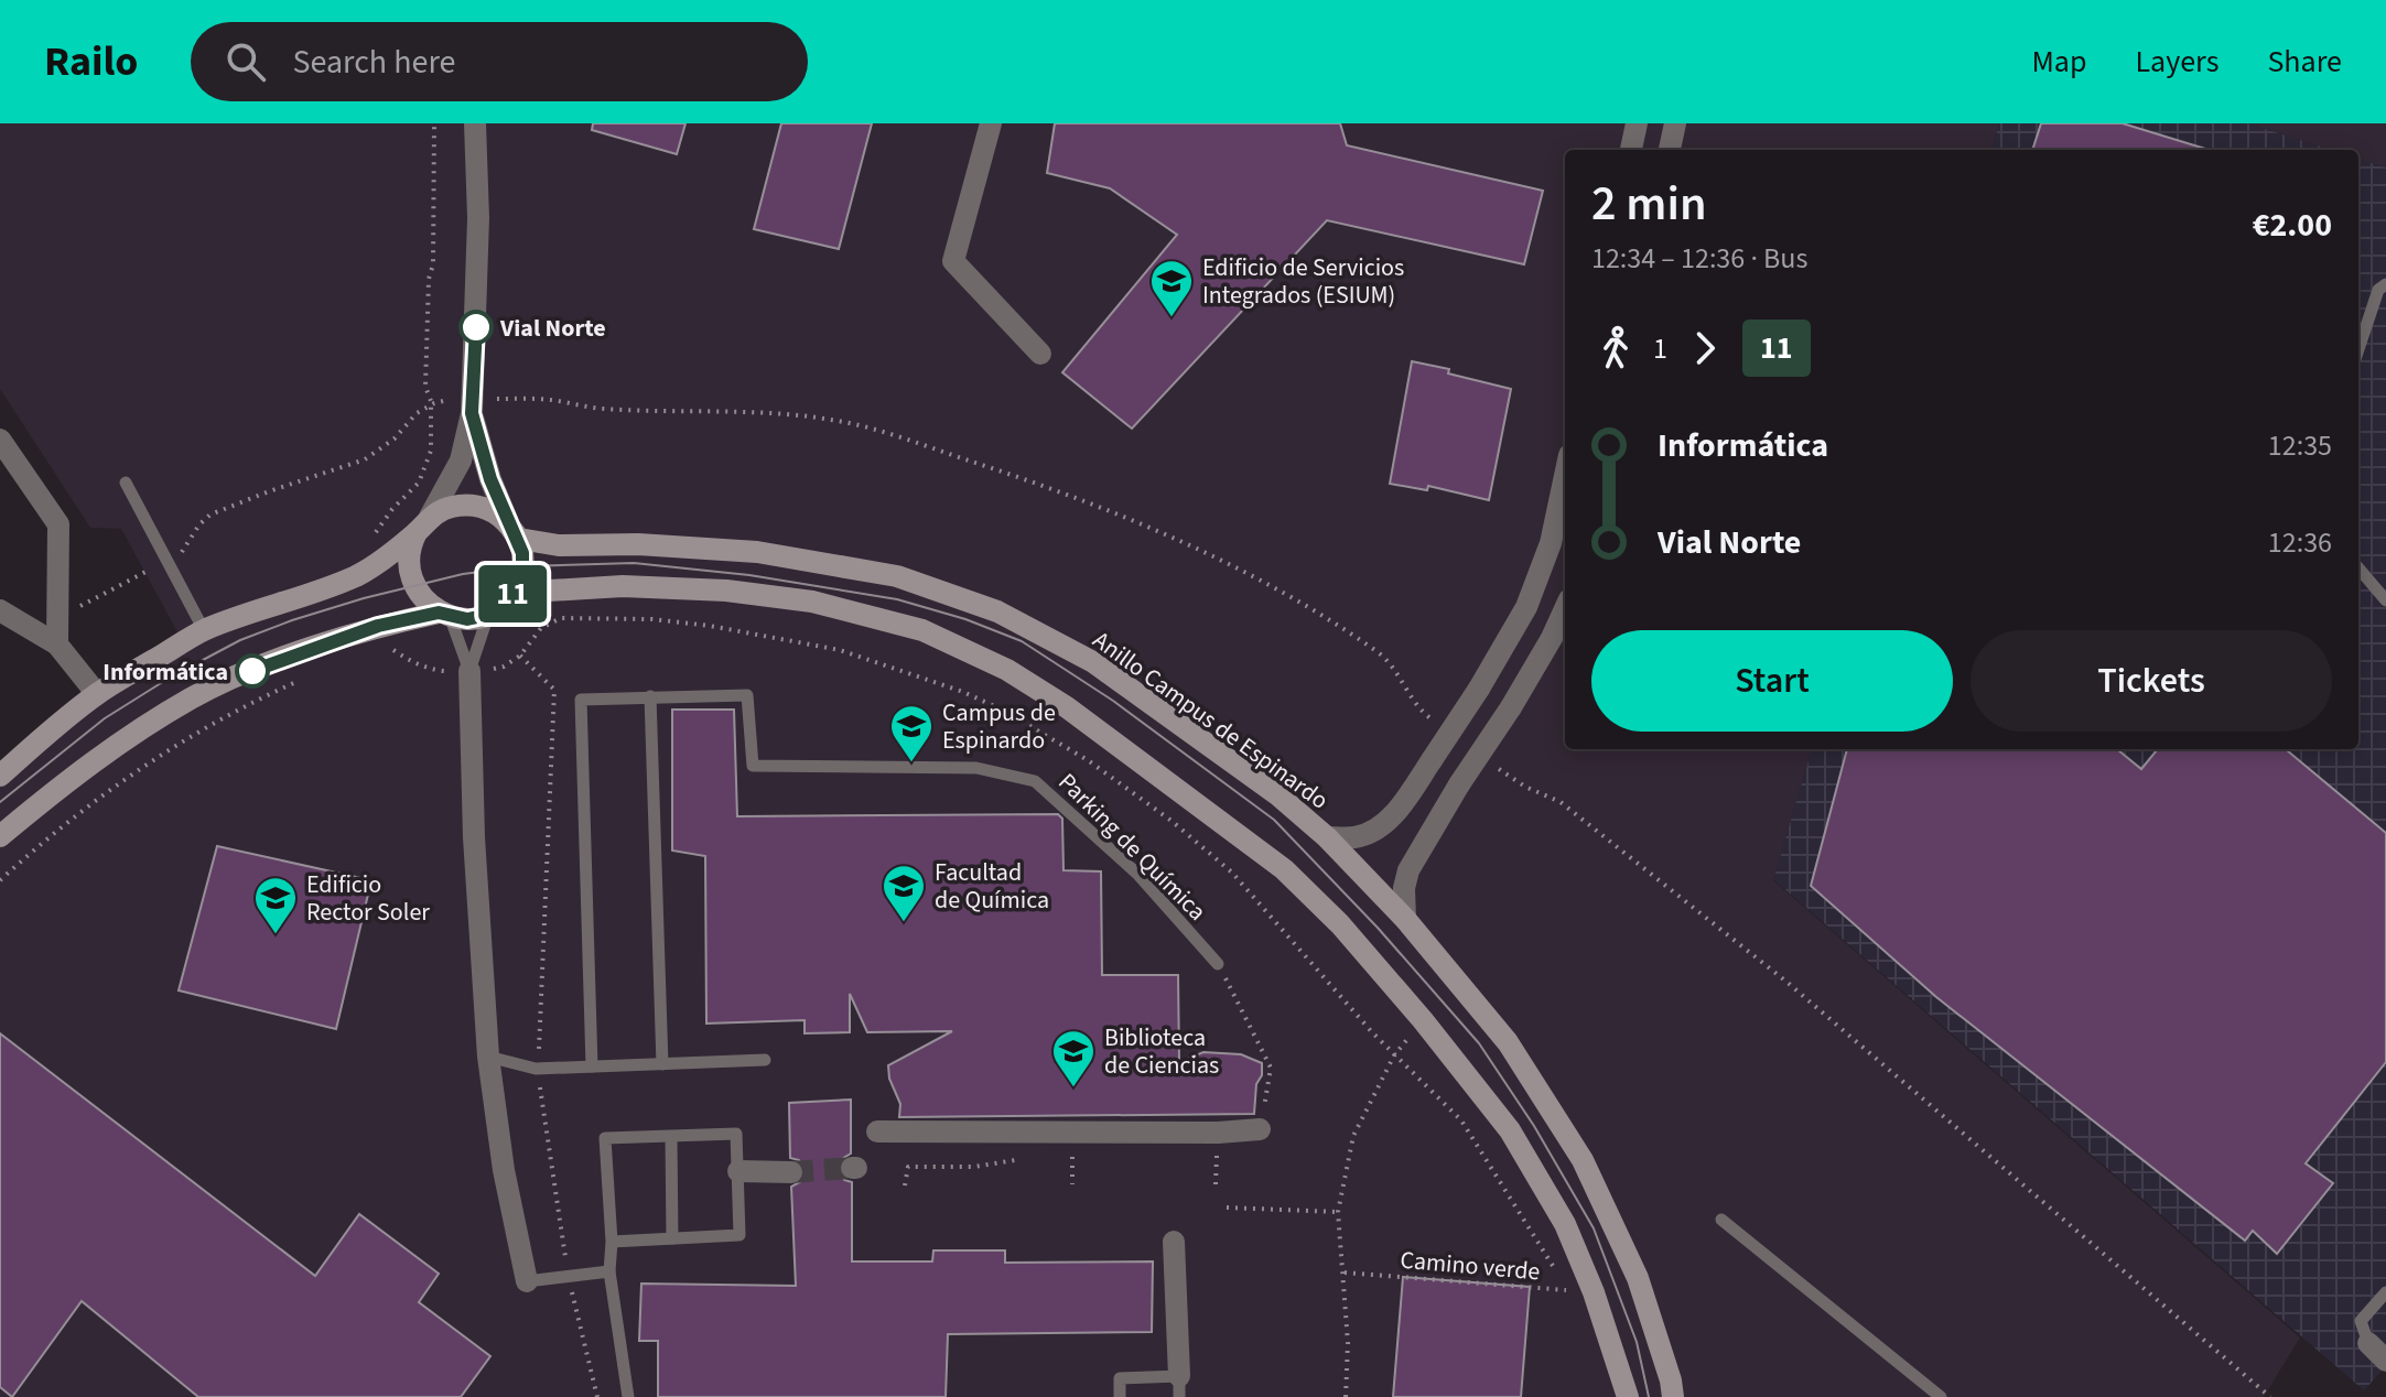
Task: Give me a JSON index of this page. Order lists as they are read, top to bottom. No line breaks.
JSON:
{"streets":{"main road":["Anillo Campus de Espinardo"],"lane":["Parking de Química"],"path":["Camino verde"]},"places":{"school or university":["Edificio de Servicios Integrados (ESIUM)","Campus de Espinardo","Facultad de Química","Edificio Rector Soler","Biblioteca de Ciencias"],"other":["Vial Norte","Informática"]},"lines":["bus line 11"],"page":{"header":"Railo","search":"Search here","nav":["Map","Layers","Share"],"on_map":"11","heading":["2 min","12:34 – 12:36 · Bus","€2.00"],"legs":["1","11"],"list":[{"name":"Informática","value":"12:35"},{"name":"Vial Norte","value":"12:36"}],"buttons":["Start","Tickets"]}}
